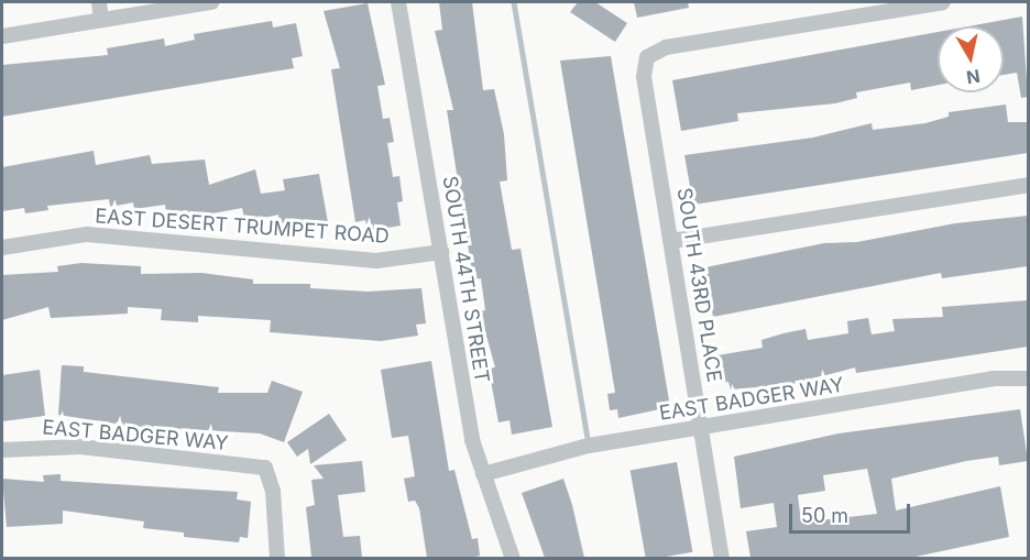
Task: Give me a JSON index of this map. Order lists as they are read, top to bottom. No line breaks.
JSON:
{"streets":{"street":["EAST DESERT TRUMPET ROAD","SOUTH 44TH STREET","SOUTH 43RD PLACE","EAST BADGER WAY"]},"crossings":[["EAST DESERT TRUMPET ROAD","SOUTH 44TH STREET"],["SOUTH 44TH STREET","EAST BADGER WAY"],["SOUTH 43RD PLACE","EAST BADGER WAY"]],"scale_bar":"50 m","north":"bottom"}
